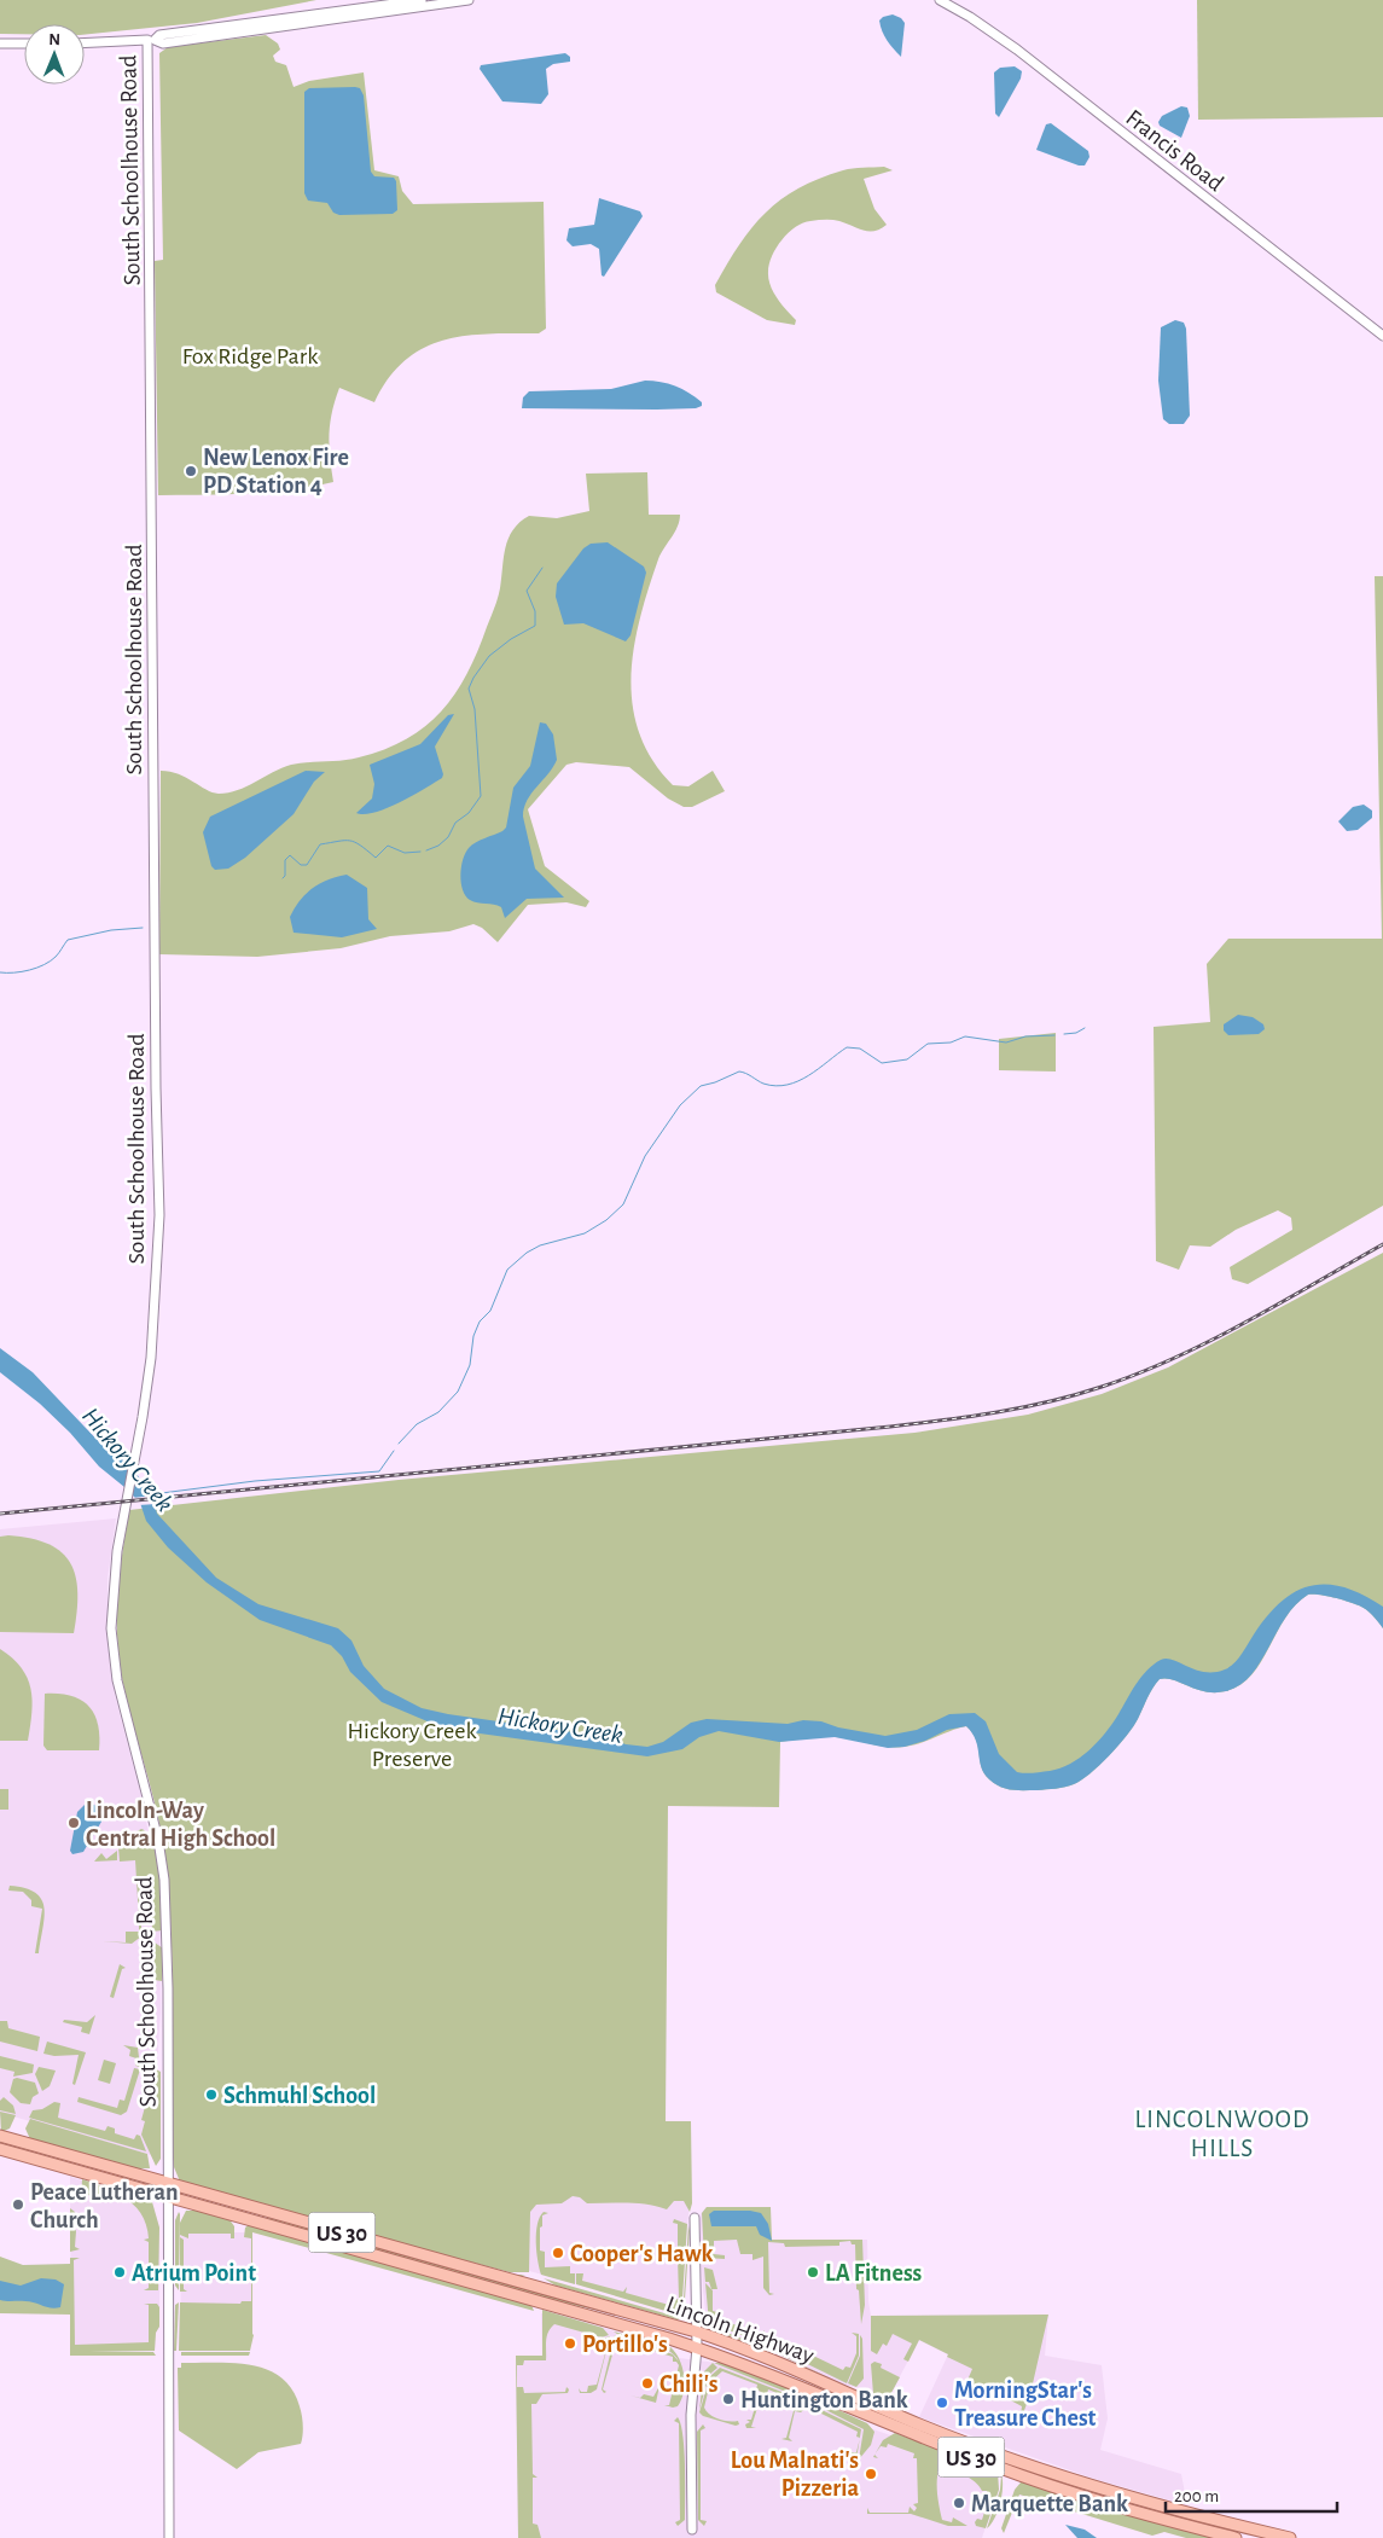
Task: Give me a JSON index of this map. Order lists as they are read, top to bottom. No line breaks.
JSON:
{"streets":{"main road":["US 30","Lincoln Highway"],"street":["Francis Road","South Schoolhouse Road"]},"crossings":[["South Schoolhouse Road","US 30"],["South Schoolhouse Road","Lincoln Highway"],["US 30","Lincoln Highway"]],"districts":["LINCOLNWOOD HILLS"],"water":["Hickory Creek"],"parks":["Fox Ridge Park","Hickory Creek Preserve"],"places":["New Lenox Fire PD Station 4","Lincoln-Way Central High School","Schmuhl School","Peace Lutheran Church","Cooper's Hawk","Atrium Point","LA Fitness","Portillo's","Chili's","Huntington Bank","MorningStar's Treasure Chest","Lou Malnati's Pizzeria","Marquette Bank"],"scale_bar":"200 m","north":"top"}
